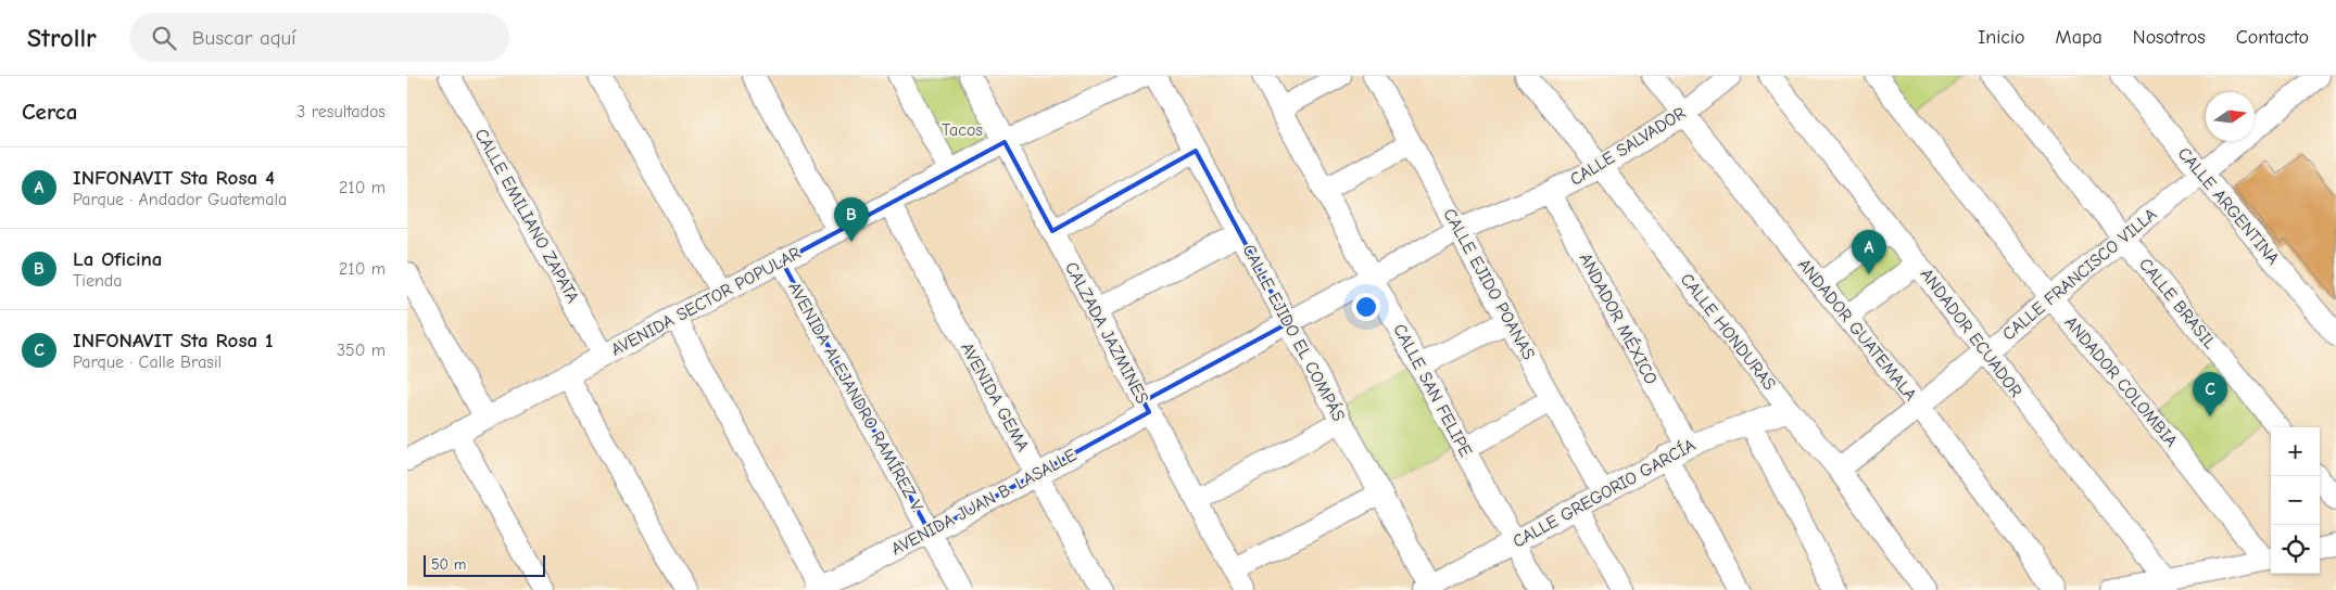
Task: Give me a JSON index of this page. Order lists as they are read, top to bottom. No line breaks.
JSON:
{"streets":{"street":["CALLE SALVADOR","CALLE ARGENTINA","CALLE EMILIANO ZAPATA","CALLE FRANCISCO VILLA","CALLE EJIDO POANAS","AVENIDA SECTOR POPULAR","CALLE BRASIL","ANDADOR MÉXICO","ANDADOR GUATEMALA","CALLE HONDURAS","CALZADA JAZMINES","CALLE EJIDO EL COMPÁS","ANDADOR ECUADOR","ANDADOR COLOMBIA","CALLE SAN FELIPE","AVENIDA ALEJANDRO RAMÍREZ V.","AVENIDA GEMA","CALLE GREGORIO GARCÍA","AVENIDA JUAN B. LASALLE"]},"crossings":[["CALLE SALVADOR","CALLE EJIDO POANAS"],["CALLE SALVADOR","ANDADOR MÉXICO"],["CALLE SALVADOR","ANDADOR GUATEMALA"],["CALLE SALVADOR","CALLE HONDURAS"],["CALLE SALVADOR","CALLE EJIDO EL COMPÁS"],["CALLE SALVADOR","CALLE SAN FELIPE"],["CALLE SALVADOR","AVENIDA JUAN B. LASALLE"],["CALLE ARGENTINA","CALLE FRANCISCO VILLA"],["CALLE EMILIANO ZAPATA","AVENIDA SECTOR POPULAR"],["CALLE FRANCISCO VILLA","CALLE BRASIL"],["CALLE FRANCISCO VILLA","ANDADOR GUATEMALA"],["CALLE FRANCISCO VILLA","CALLE HONDURAS"],["CALLE FRANCISCO VILLA","ANDADOR ECUADOR"],["CALLE FRANCISCO VILLA","ANDADOR COLOMBIA"],["CALLE EJIDO POANAS","CALLE GREGORIO GARCÍA"],["AVENIDA SECTOR POPULAR","CALZADA JAZMINES"],["AVENIDA SECTOR POPULAR","AVENIDA ALEJANDRO RAMÍREZ V."],["AVENIDA SECTOR POPULAR","AVENIDA GEMA"],["ANDADOR MÉXICO","CALLE GREGORIO GARCÍA"],["CALLE HONDURAS","CALLE GREGORIO GARCÍA"],["CALZADA JAZMINES","AVENIDA JUAN B. LASALLE"],["CALLE EJIDO EL COMPÁS","CALLE GREGORIO GARCÍA"],["CALLE EJIDO EL COMPÁS","AVENIDA JUAN B. LASALLE"],["CALLE SAN FELIPE","CALLE GREGORIO GARCÍA"],["AVENIDA ALEJANDRO RAMÍREZ V.","AVENIDA JUAN B. LASALLE"],["AVENIDA GEMA","AVENIDA JUAN B. LASALLE"]],"parks":["Tacos"],"scale_bar":"50 m","north":"right","page":{"header":"Strollr","search":"Buscar aquí","nav":["Inicio","Mapa","Nosotros","Contacto"],"heading":["Cerca","3 resultados"],"list":[{"mark":"A","name":"INFONAVIT Sta Rosa 4","note":"Parque · Andador Guatemala","value":"210 m"},{"mark":"B","name":"La Oficina","note":"Tienda","value":"210 m"},{"mark":"C","name":"INFONAVIT Sta Rosa 1","note":"Parque · Calle Brasil","value":"350 m"}],"pins":["B","A","C"],"map_buttons":["+","−"],"scale":"50 m"}}
